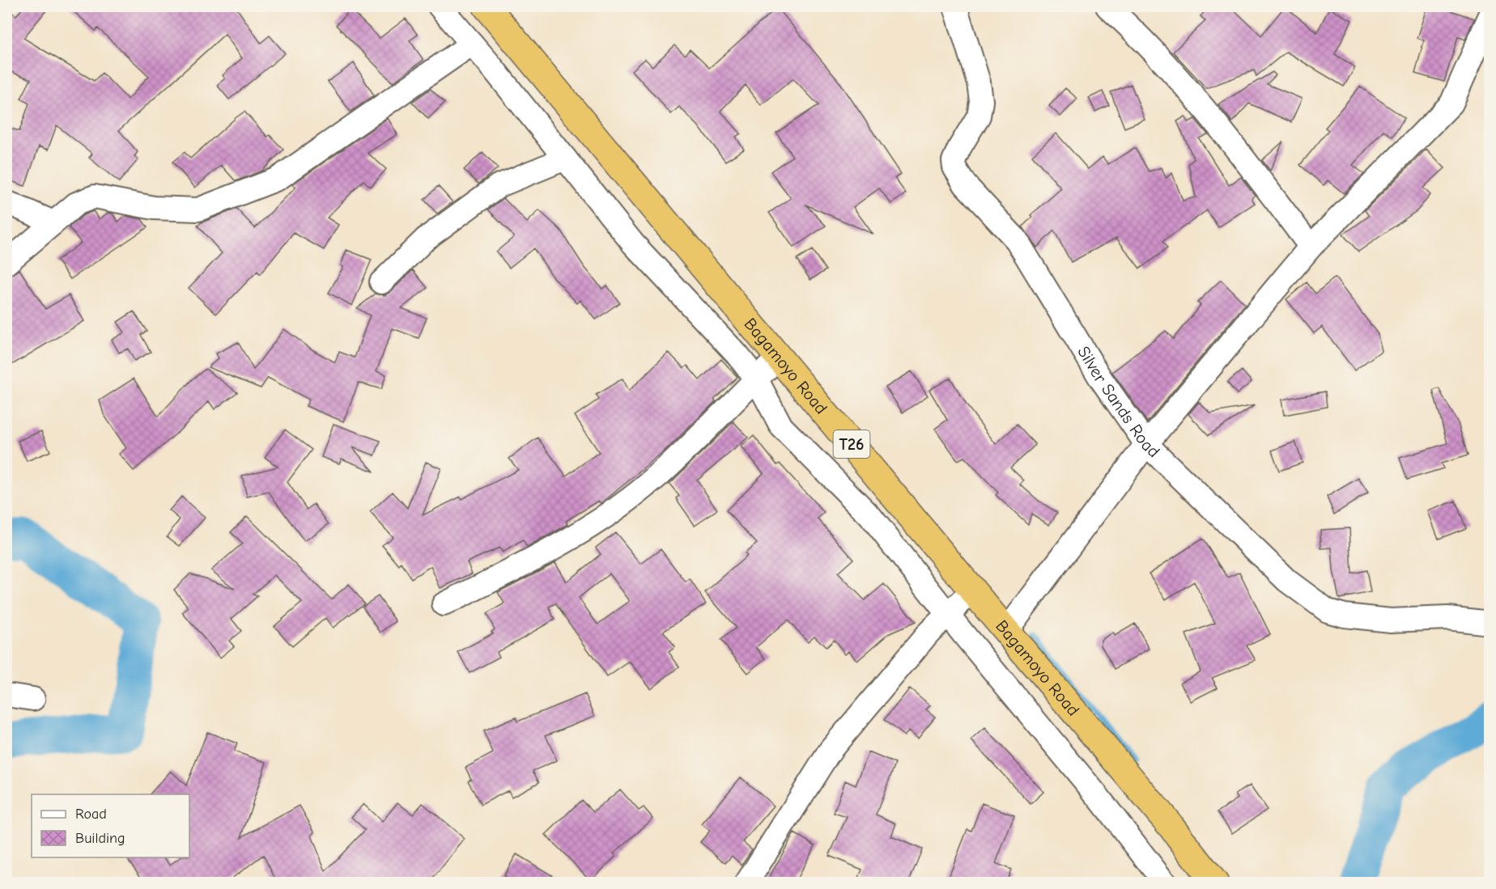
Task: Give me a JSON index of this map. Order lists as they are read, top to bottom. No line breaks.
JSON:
{"streets":{"highway":["Bagamoyo Road","T26"],"street":["Silver Sands Road"]},"legend":["Road","Building"]}
